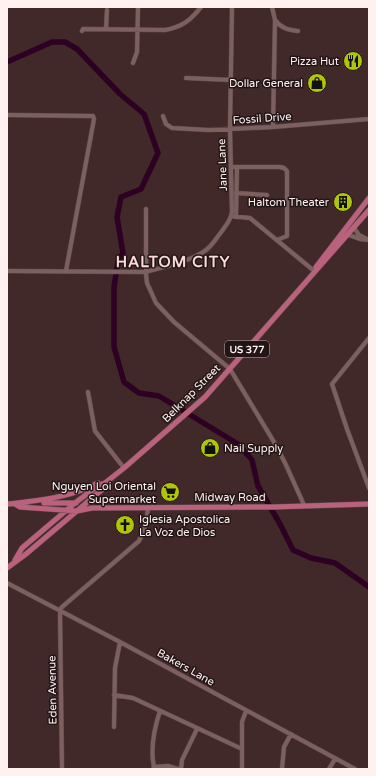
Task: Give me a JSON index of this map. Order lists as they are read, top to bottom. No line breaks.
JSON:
{"streets":{"main road":["US 377","Belknap Street","Midway Road"],"street":["Fossil Drive","Jane Lane","Bakers Lane","Eden Avenue"]},"crossings":[["Fossil Drive","Jane Lane"],["US 377","Belknap Street"],["Belknap Street","Midway Road"],["Bakers Lane","Eden Avenue"]],"districts":["HALTOM CITY"],"places":{"restaurant":["Pizza Hut"],"shop":["Dollar General","Nail Supply"],"building":["Haltom Theater"],"supermarket":["Nguyen Loi Oriental Supermarket"],"church":["Iglesia Apostolica La Voz de Dios"]}}
